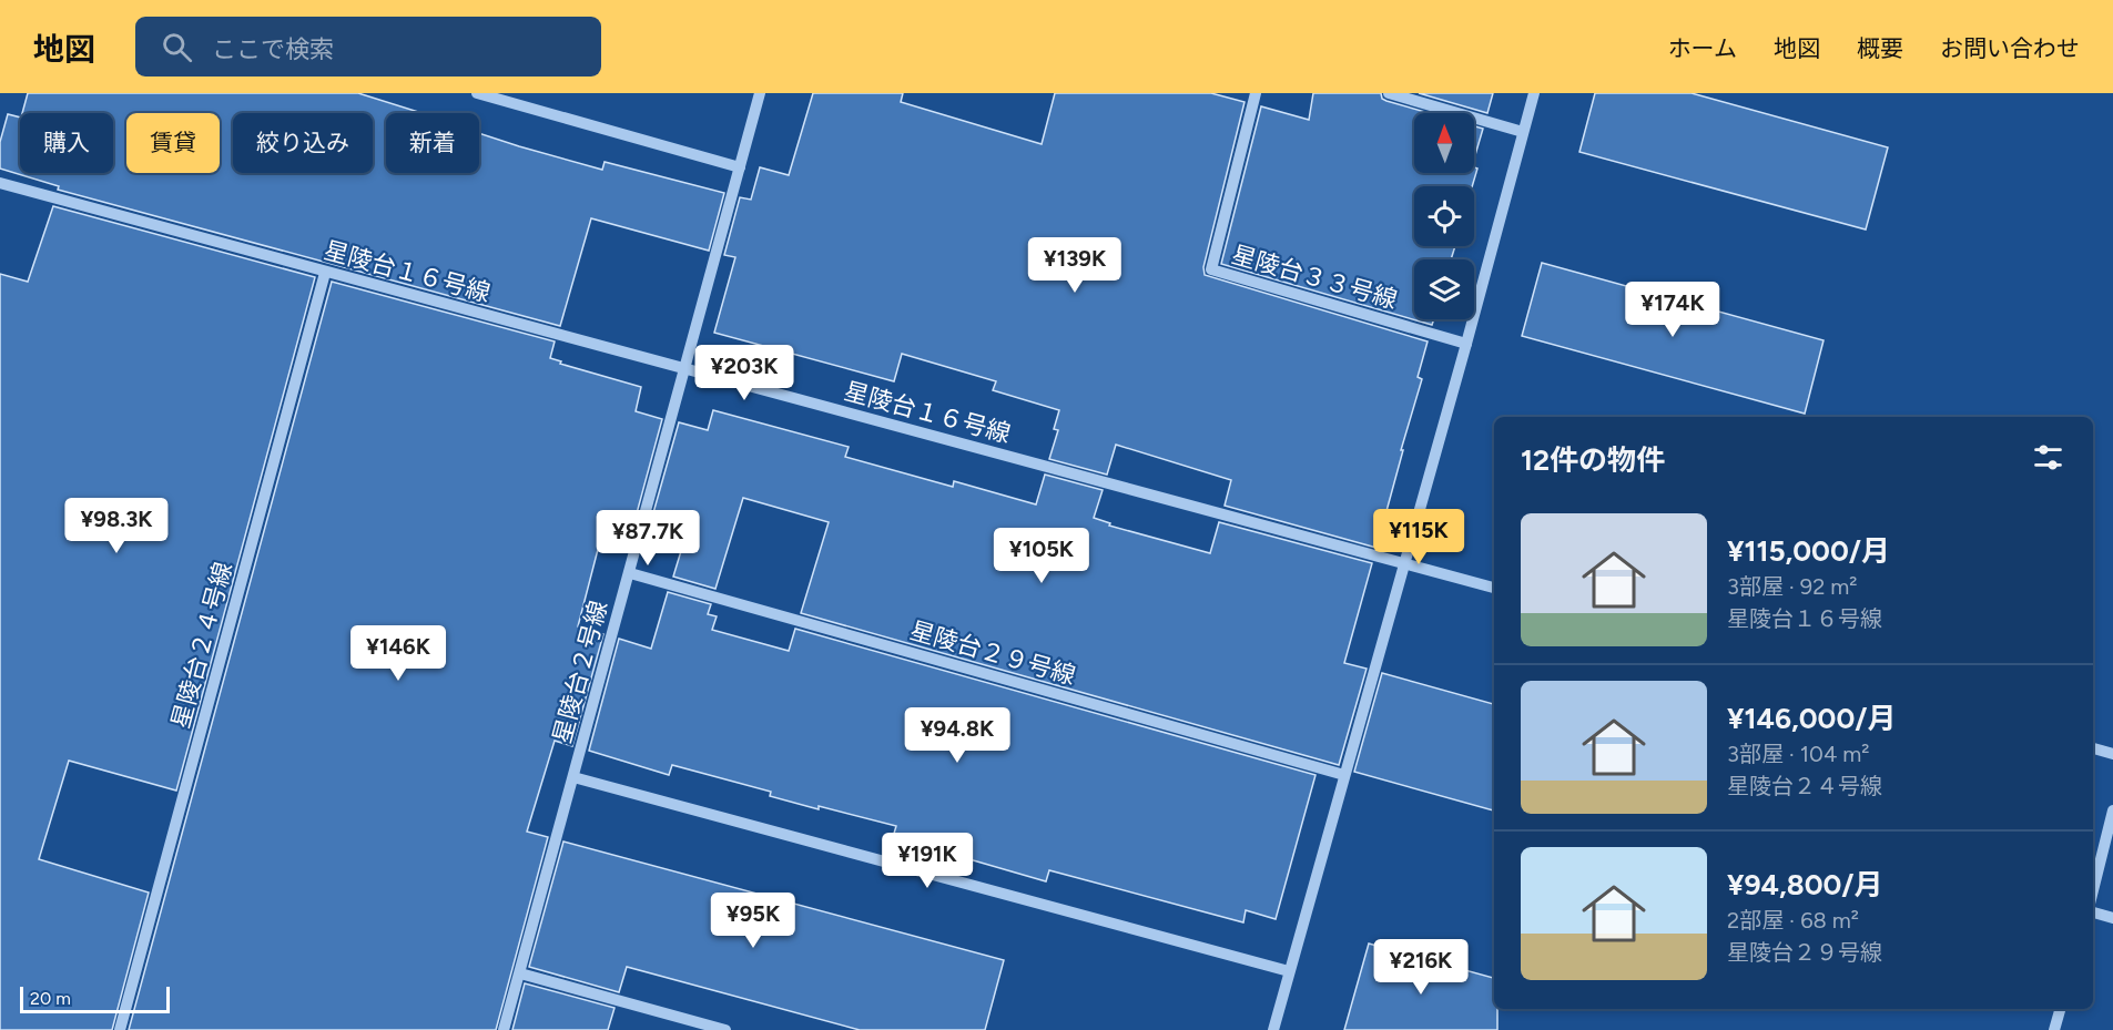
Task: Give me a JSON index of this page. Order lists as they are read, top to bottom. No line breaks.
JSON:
{"streets":{"street":["星陵台１６号線","星陵台３３号線","星陵台２４号線","星陵台２９号線","星陵台２号線"]},"crossings":[["星陵台１６号線","星陵台２４号線"],["星陵台１６号線","星陵台２号線"],["星陵台２９号線","星陵台２号線"]],"scale_bar":"20 m","north":"top","page":{"header":"地図","search":"ここで検索","nav":["ホーム","地図","概要","お問い合わせ"],"chip":["購入","賃貸","絞り込み","新着"],"price":["¥139K","¥174K","¥203K","¥98.3K","¥115K","¥87.7K","¥105K","¥146K","¥94.8K","¥191K","¥95K","¥216K"],"heading":"12件の物件","list":[{"name":"¥115,000/月","note":"3部屋 · 92 m² · 星陵台１６号線"},{"name":"¥146,000/月","note":"3部屋 · 104 m² · 星陵台２４号線"},{"name":"¥94,800/月","note":"2部屋 · 68 m² · 星陵台２９号線"}],"scale":"20 m"}}
